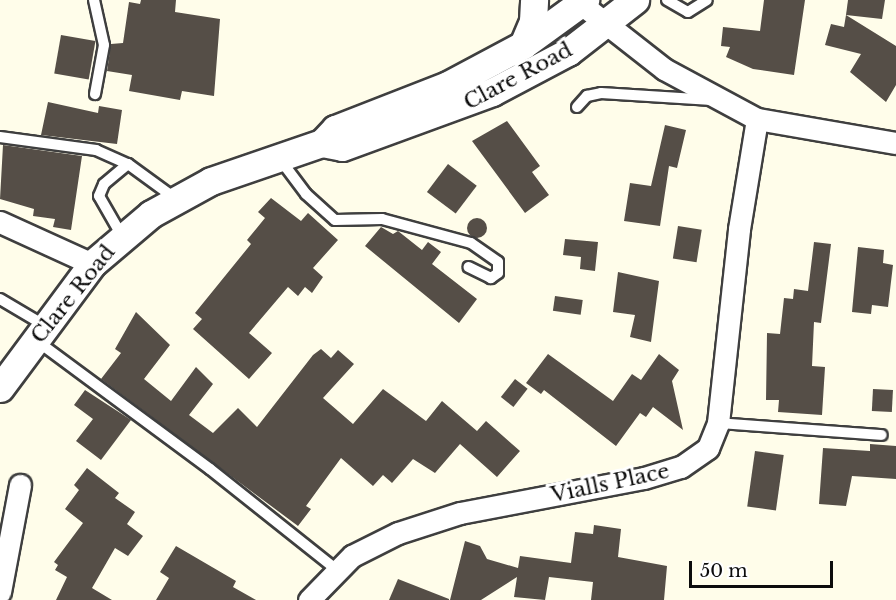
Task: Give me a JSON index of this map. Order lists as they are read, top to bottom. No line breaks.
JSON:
{"streets":{"street":["Clare Road","Vialls Place"]},"scale_bar":"50 m"}
